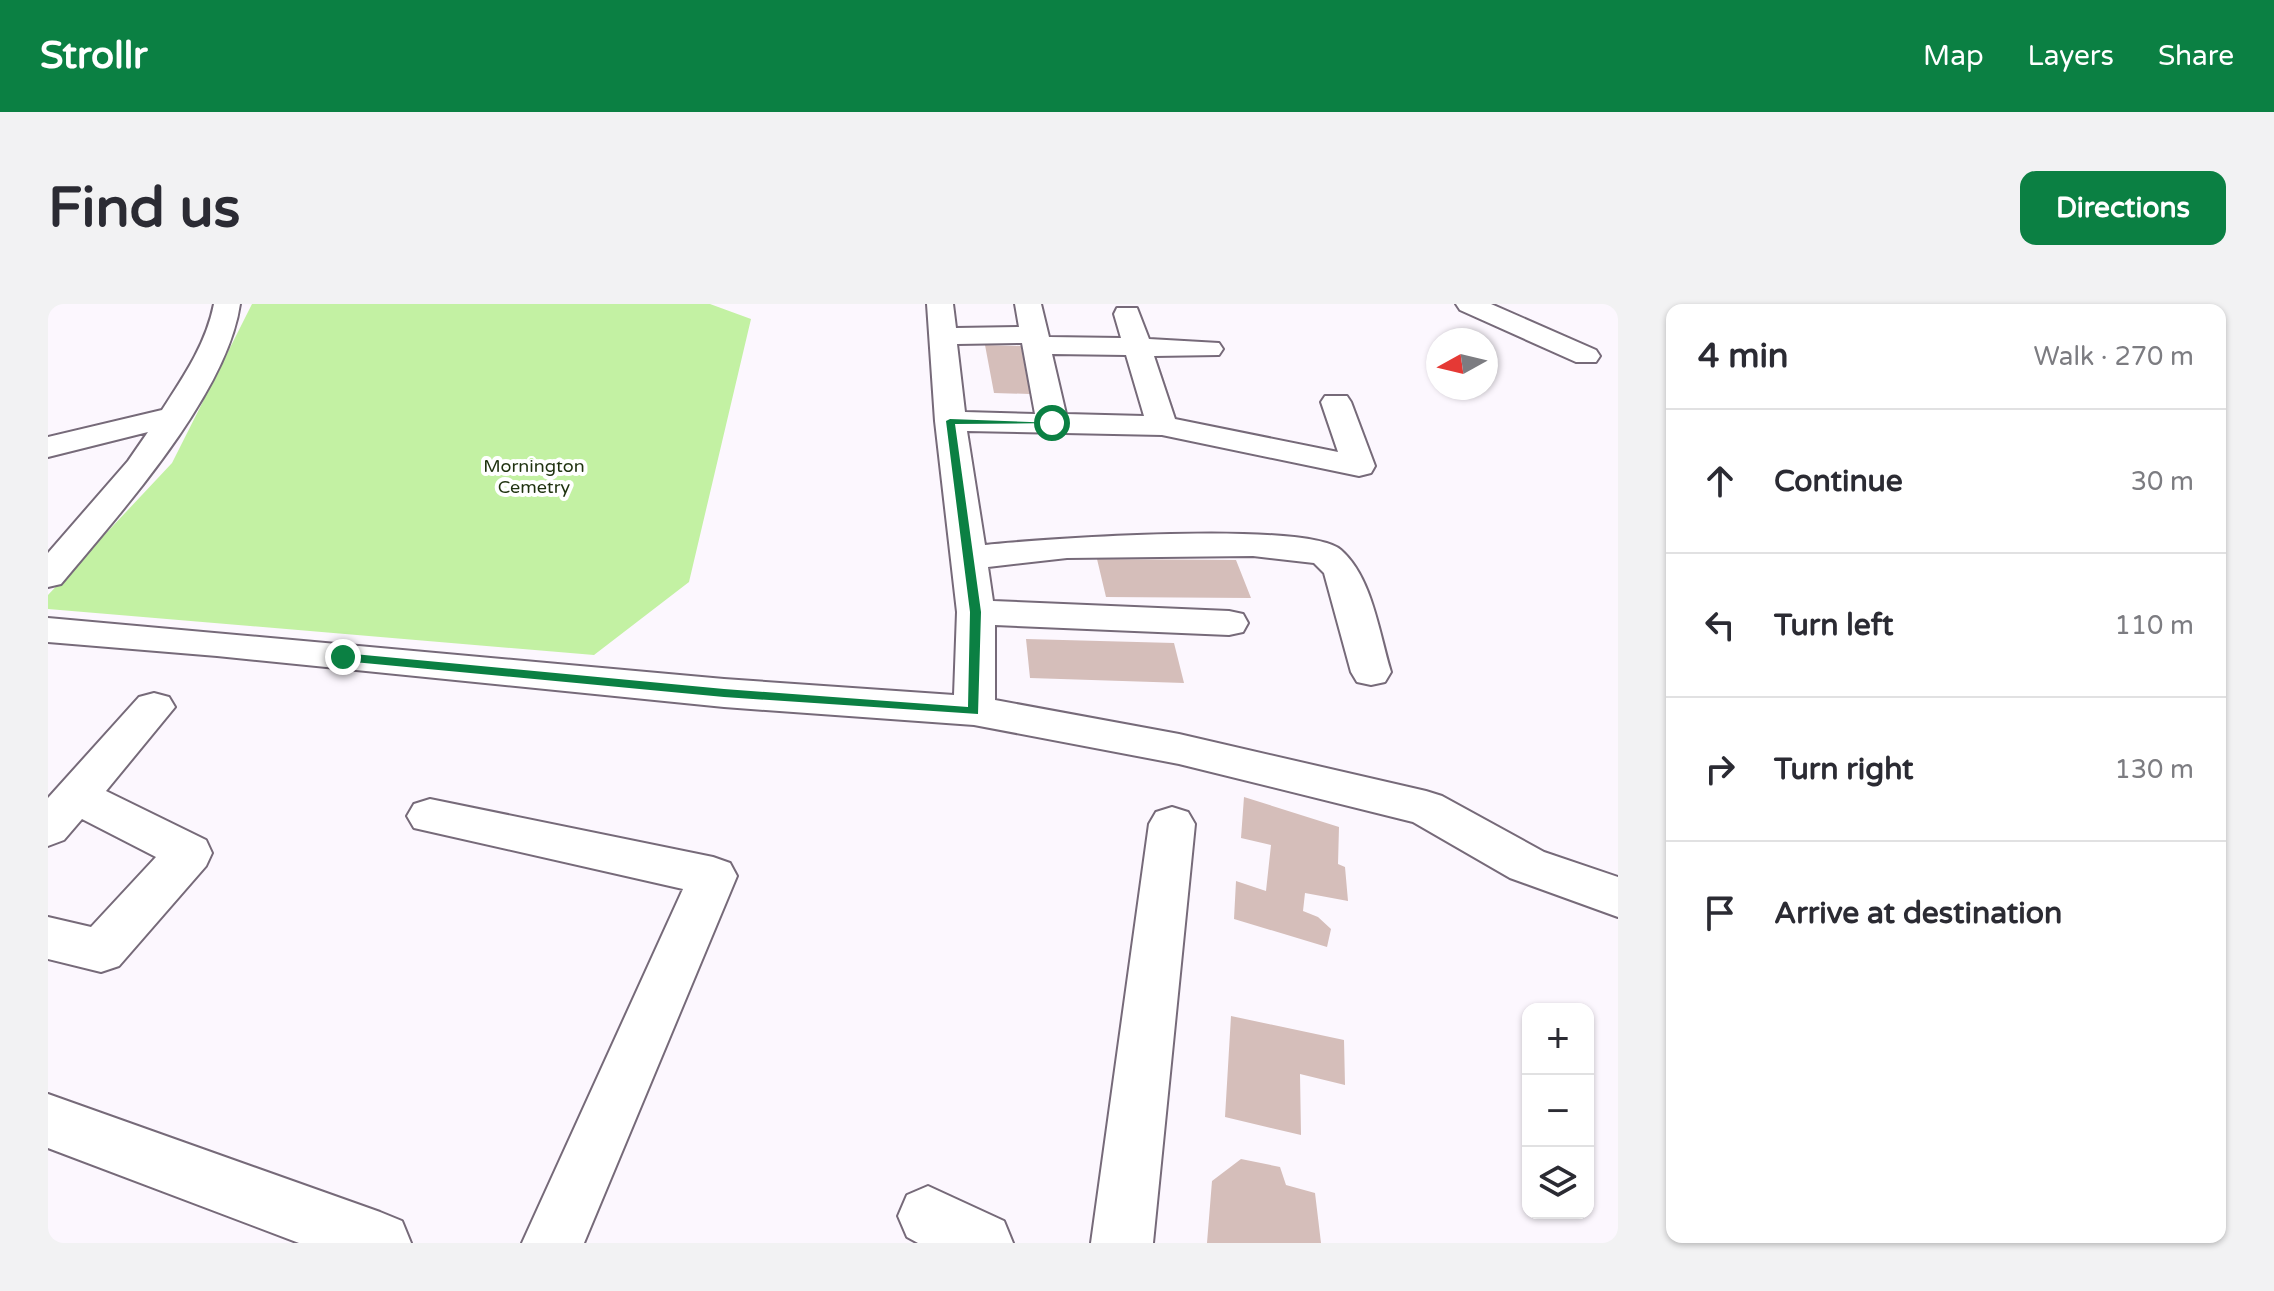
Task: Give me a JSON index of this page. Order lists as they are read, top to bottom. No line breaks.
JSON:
{"parks":["Mornington Cemetry"],"north":"left","page":{"header":"Strollr","nav":["Map","Layers","Share"],"buttons":"Directions","title":"Find us","heading":["4 min","Walk · 270 m"],"list":[["Continue","30 m"],["Turn left","110 m"],["Turn right","130 m"],"Arrive at destination"],"map_buttons":["+","−"]}}
